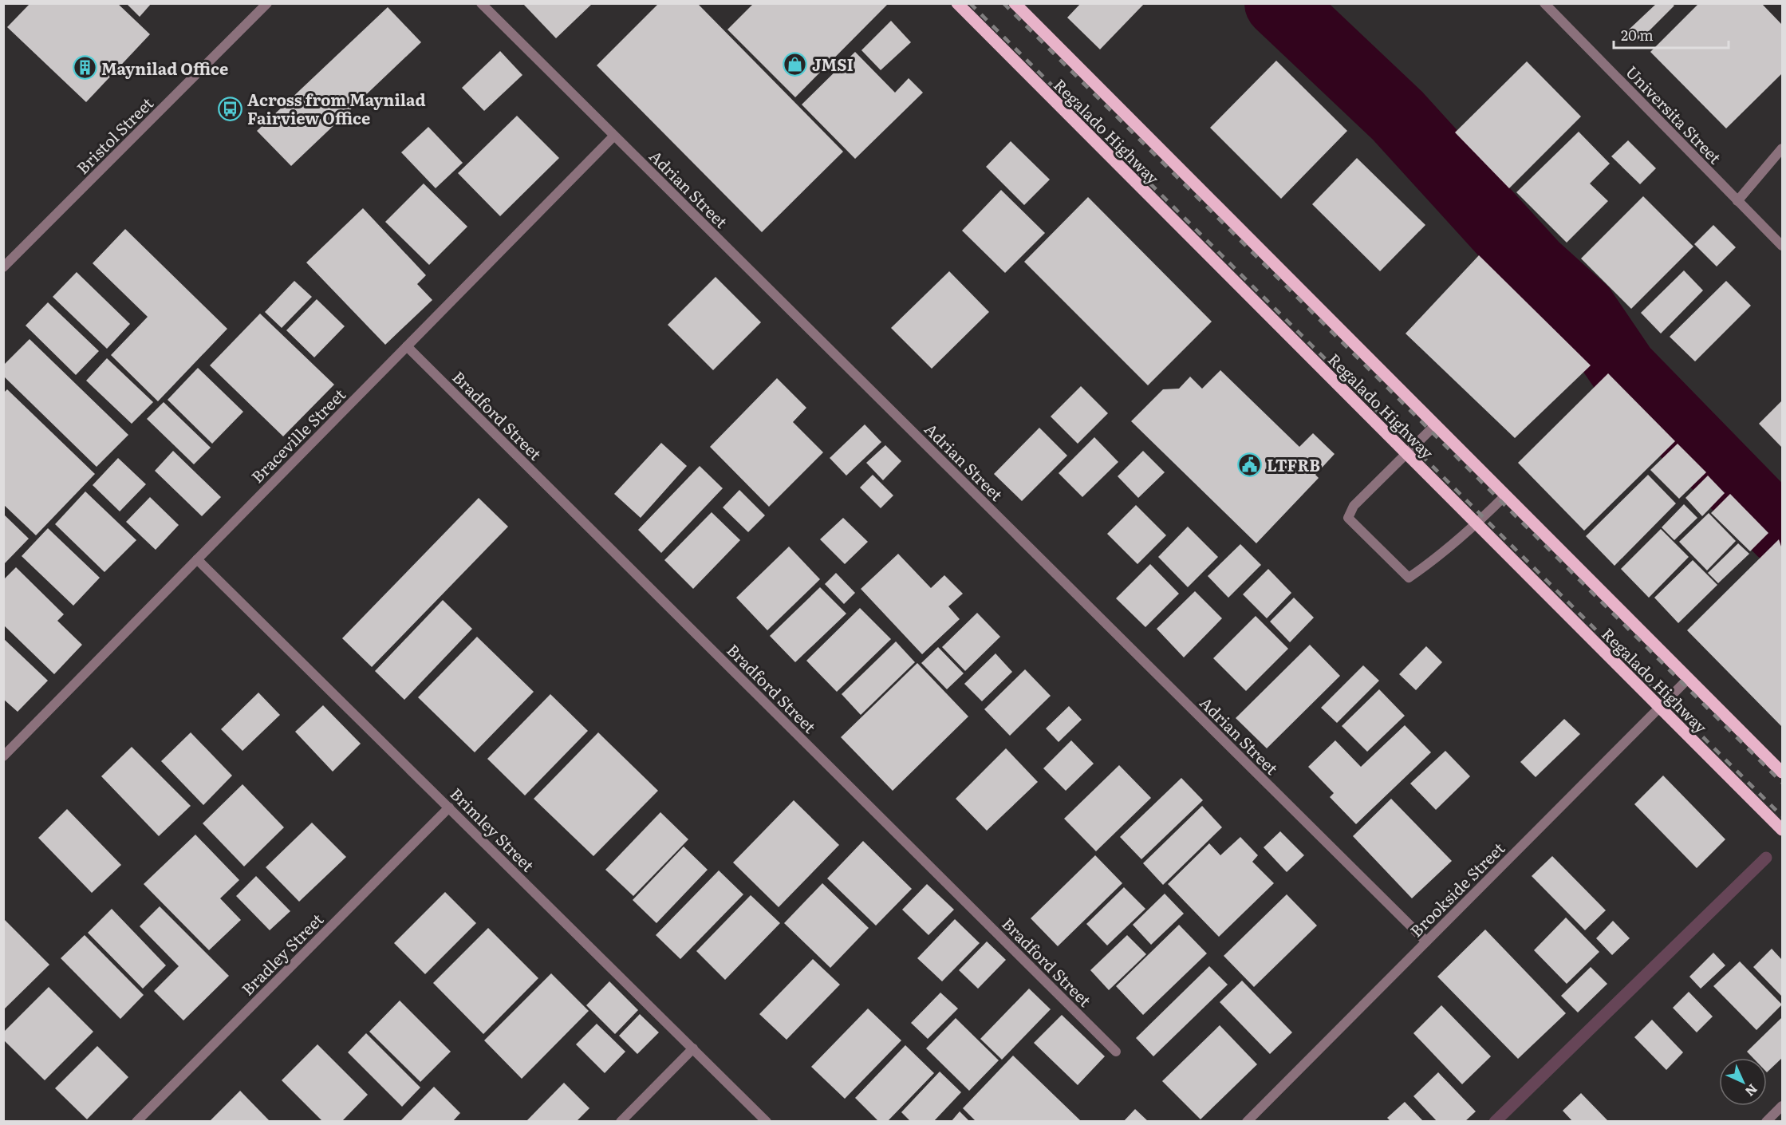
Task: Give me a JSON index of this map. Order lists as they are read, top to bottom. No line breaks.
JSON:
{"streets":{"main road":["Regalado Highway"],"street":["Universita Street","Bristol Street","Adrian Street","Bradford Street","Braceville Street","Brimley Street","Brookside Street","Bradley Street"]},"crossings":[["Regalado Highway","Brookside Street"],["Adrian Street","Braceville Street"],["Adrian Street","Brookside Street"],["Bradford Street","Braceville Street"],["Braceville Street","Brimley Street"],["Brimley Street","Bradley Street"]],"places":{"shop":["JMSI"],"building":["Maynilad Office"],"bus stop":["Across from Maynilad Fairview Office"],"public building":["LTFRB"]},"scale_bar":"20 m","north":"bottom right"}
